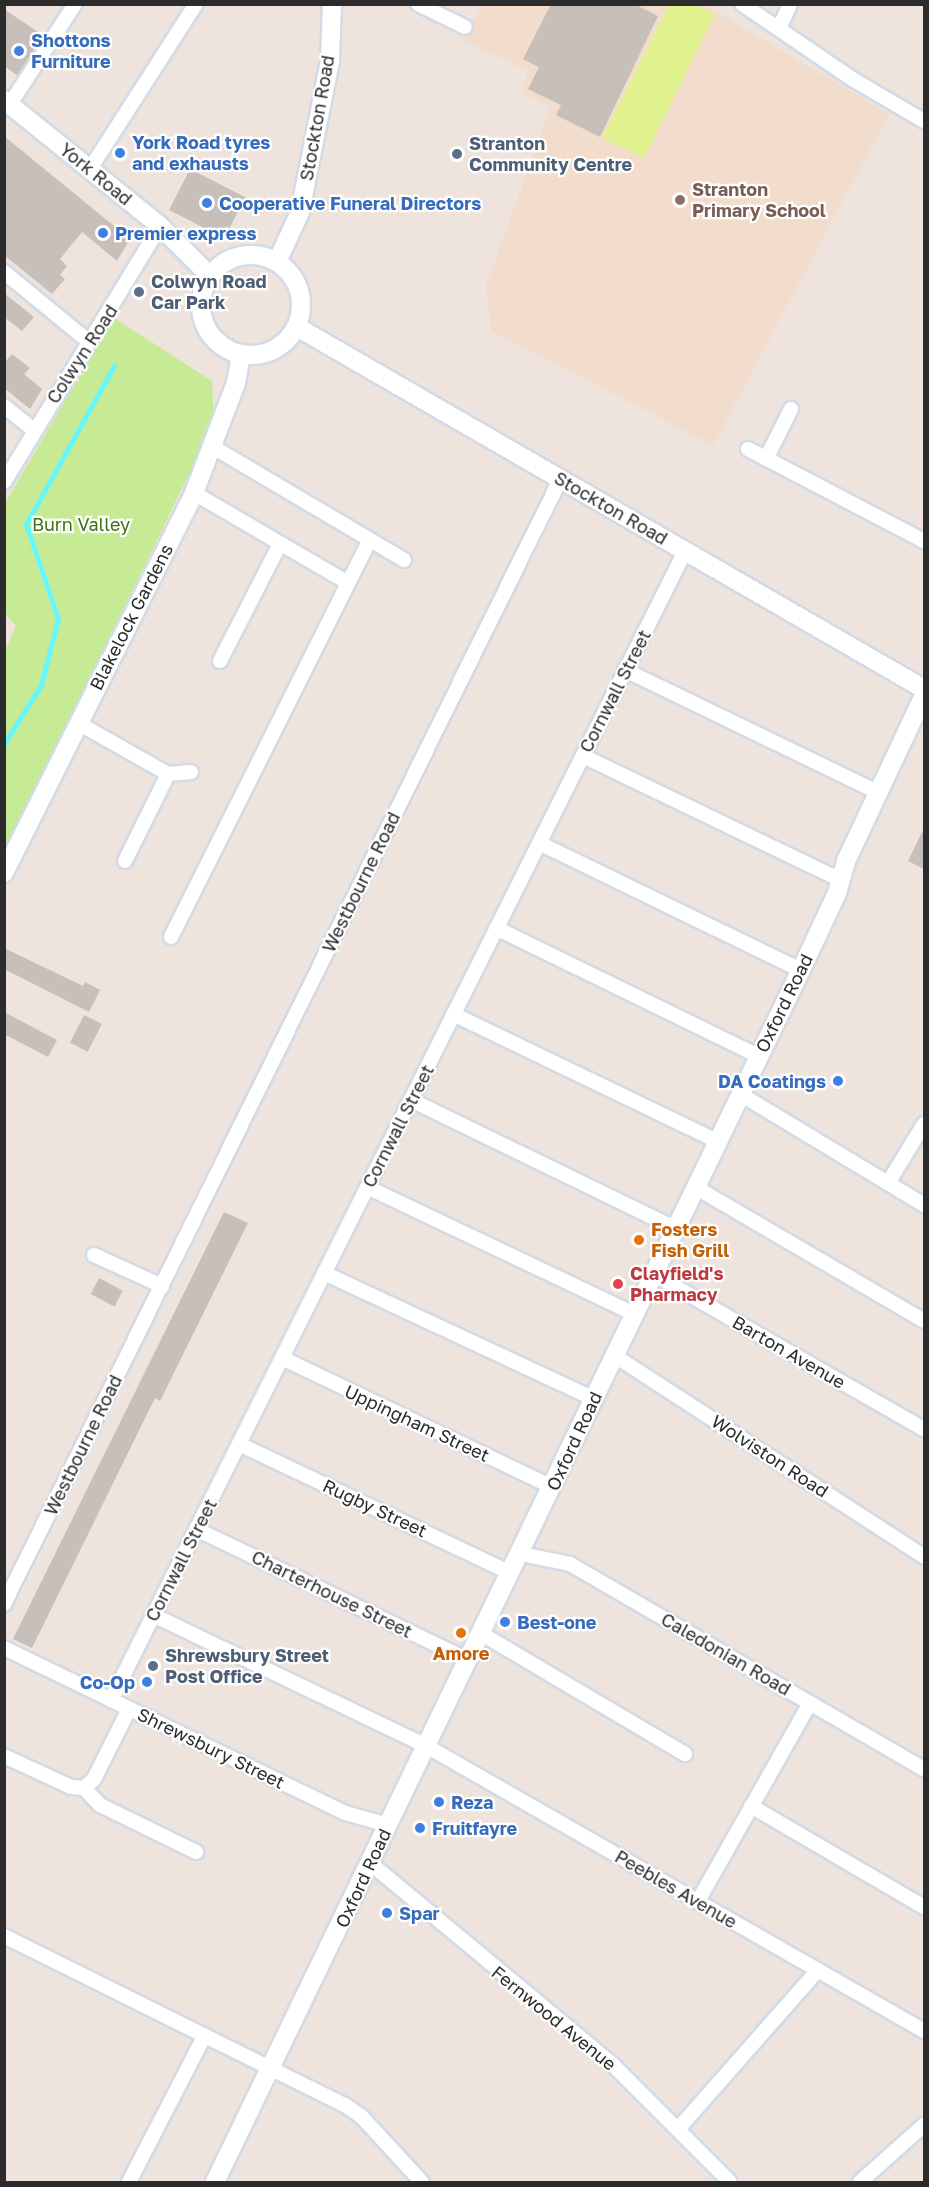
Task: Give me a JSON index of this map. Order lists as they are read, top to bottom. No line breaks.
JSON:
{"streets":{"street":["Stockton Road","York Road","Colwyn Road","Blakelock Gardens","Cornwall Street","Westbourne Road","Oxford Road","Barton Avenue","Uppingham Street","Wolviston Road","Rugby Street","Charterhouse Street","Caledonian Road","Shrewsbury Street","Peebles Avenue","Fernwood Avenue"]},"crossings":[["Stockton Road","York Road"],["Stockton Road","Blakelock Gardens"],["Stockton Road","Cornwall Street"],["Stockton Road","Westbourne Road"],["York Road","Colwyn Road"],["York Road","Blakelock Gardens"],["Cornwall Street","Uppingham Street"],["Cornwall Street","Rugby Street"],["Cornwall Street","Charterhouse Street"],["Cornwall Street","Shrewsbury Street"],["Cornwall Street","Peebles Avenue"],["Oxford Road","Barton Avenue"],["Oxford Road","Uppingham Street"],["Oxford Road","Wolviston Road"],["Oxford Road","Rugby Street"],["Oxford Road","Charterhouse Street"],["Oxford Road","Caledonian Road"],["Oxford Road","Shrewsbury Street"],["Oxford Road","Peebles Avenue"],["Oxford Road","Fernwood Avenue"]],"parks":["Burn Valley"],"places":["Shottons Furniture","York Road tyres and exhausts","Stranton Community Centre","Stranton Primary School","Cooperative Funeral Directors","Premier express","Colwyn Road Car Park","DA Coatings","Fosters Fish Grill","Clayfield's Pharmacy","Best-one","Amore","Shrewsbury Street Post Office","Co-Op","Reza","Fruitfayre","Spar"]}
